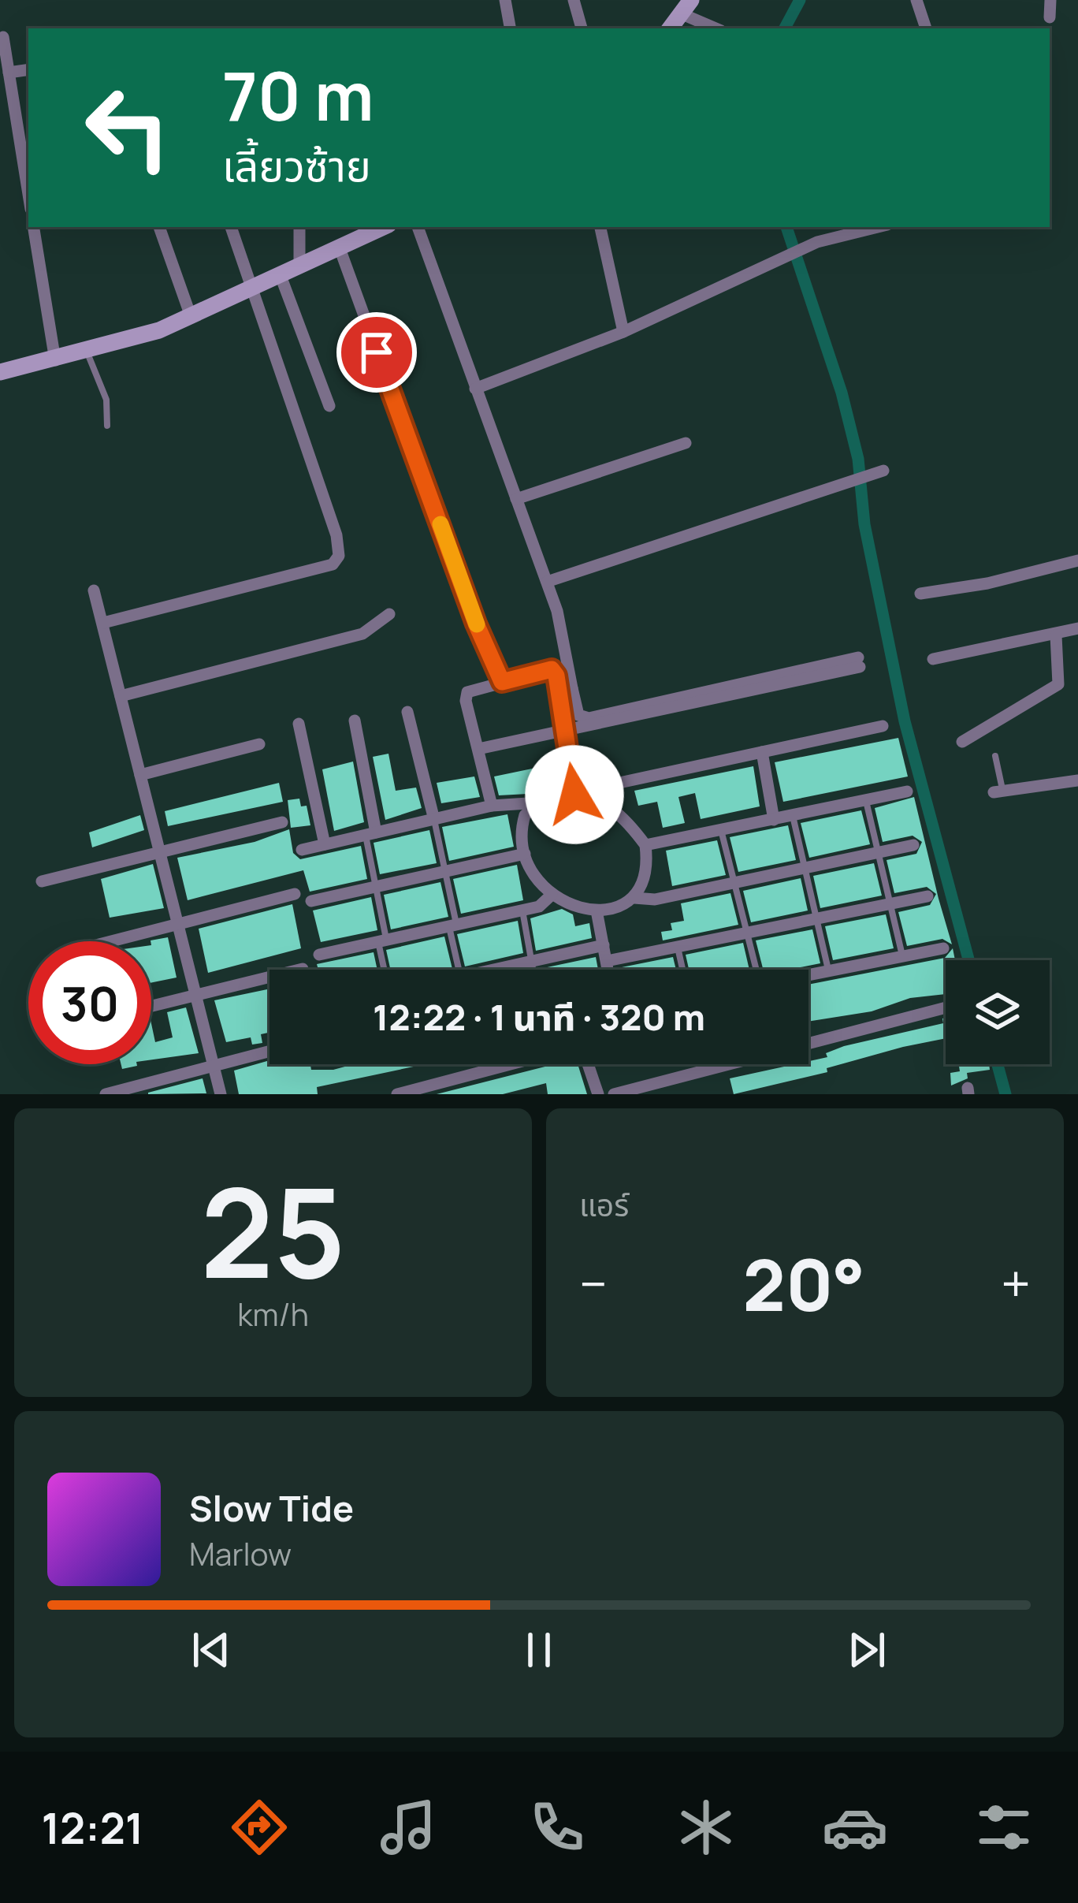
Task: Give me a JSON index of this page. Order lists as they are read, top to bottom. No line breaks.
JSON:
{"page":{"turn":["70 m","เลี้ยวซ้าย"],"limit":"30","trip":"12:22 · 1 นาที · 320 m","tile":[["25","km/h"],"แอร์"],"heat":["−","20°","+"],"song":["Slow Tide","Marlow"],"tabs":"12:21"}}
